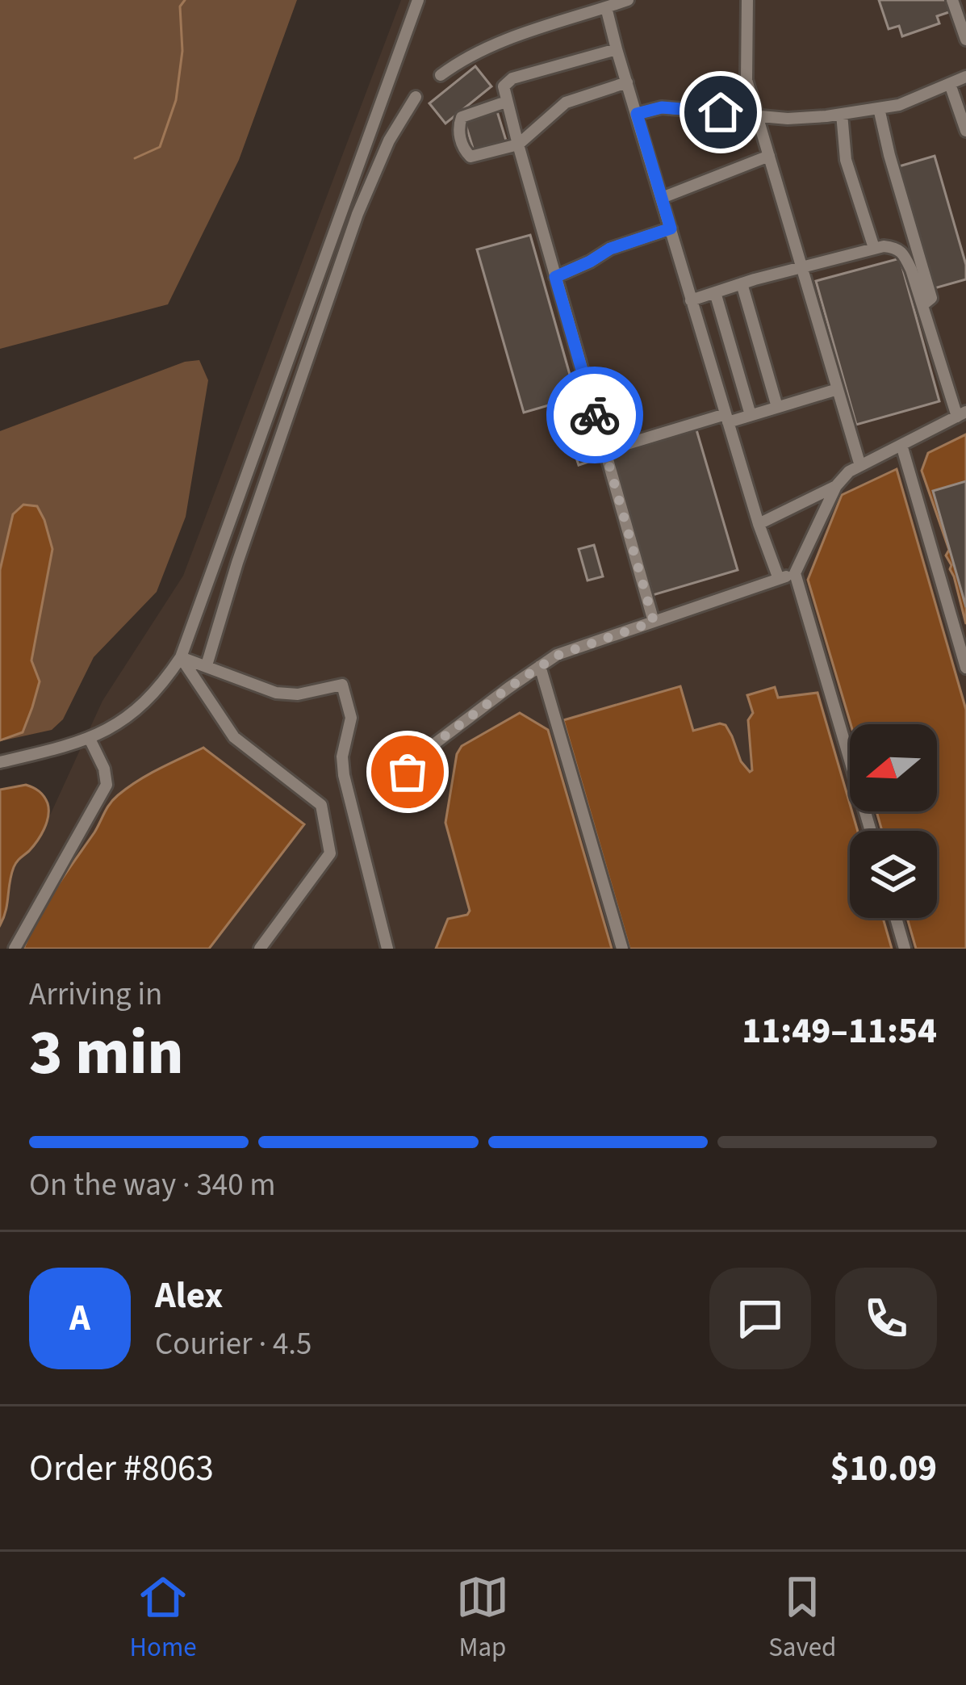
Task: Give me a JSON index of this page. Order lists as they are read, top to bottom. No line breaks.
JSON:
{"north":"left","page":{"heading":["3 min","Arriving in","11:49–11:54"],"panel":["Alex","Courier · 4.5","Order #8063","$10.09"],"bar":"On the way · 340 m","round":"A","tabs":["Home","Map","Saved"]}}
